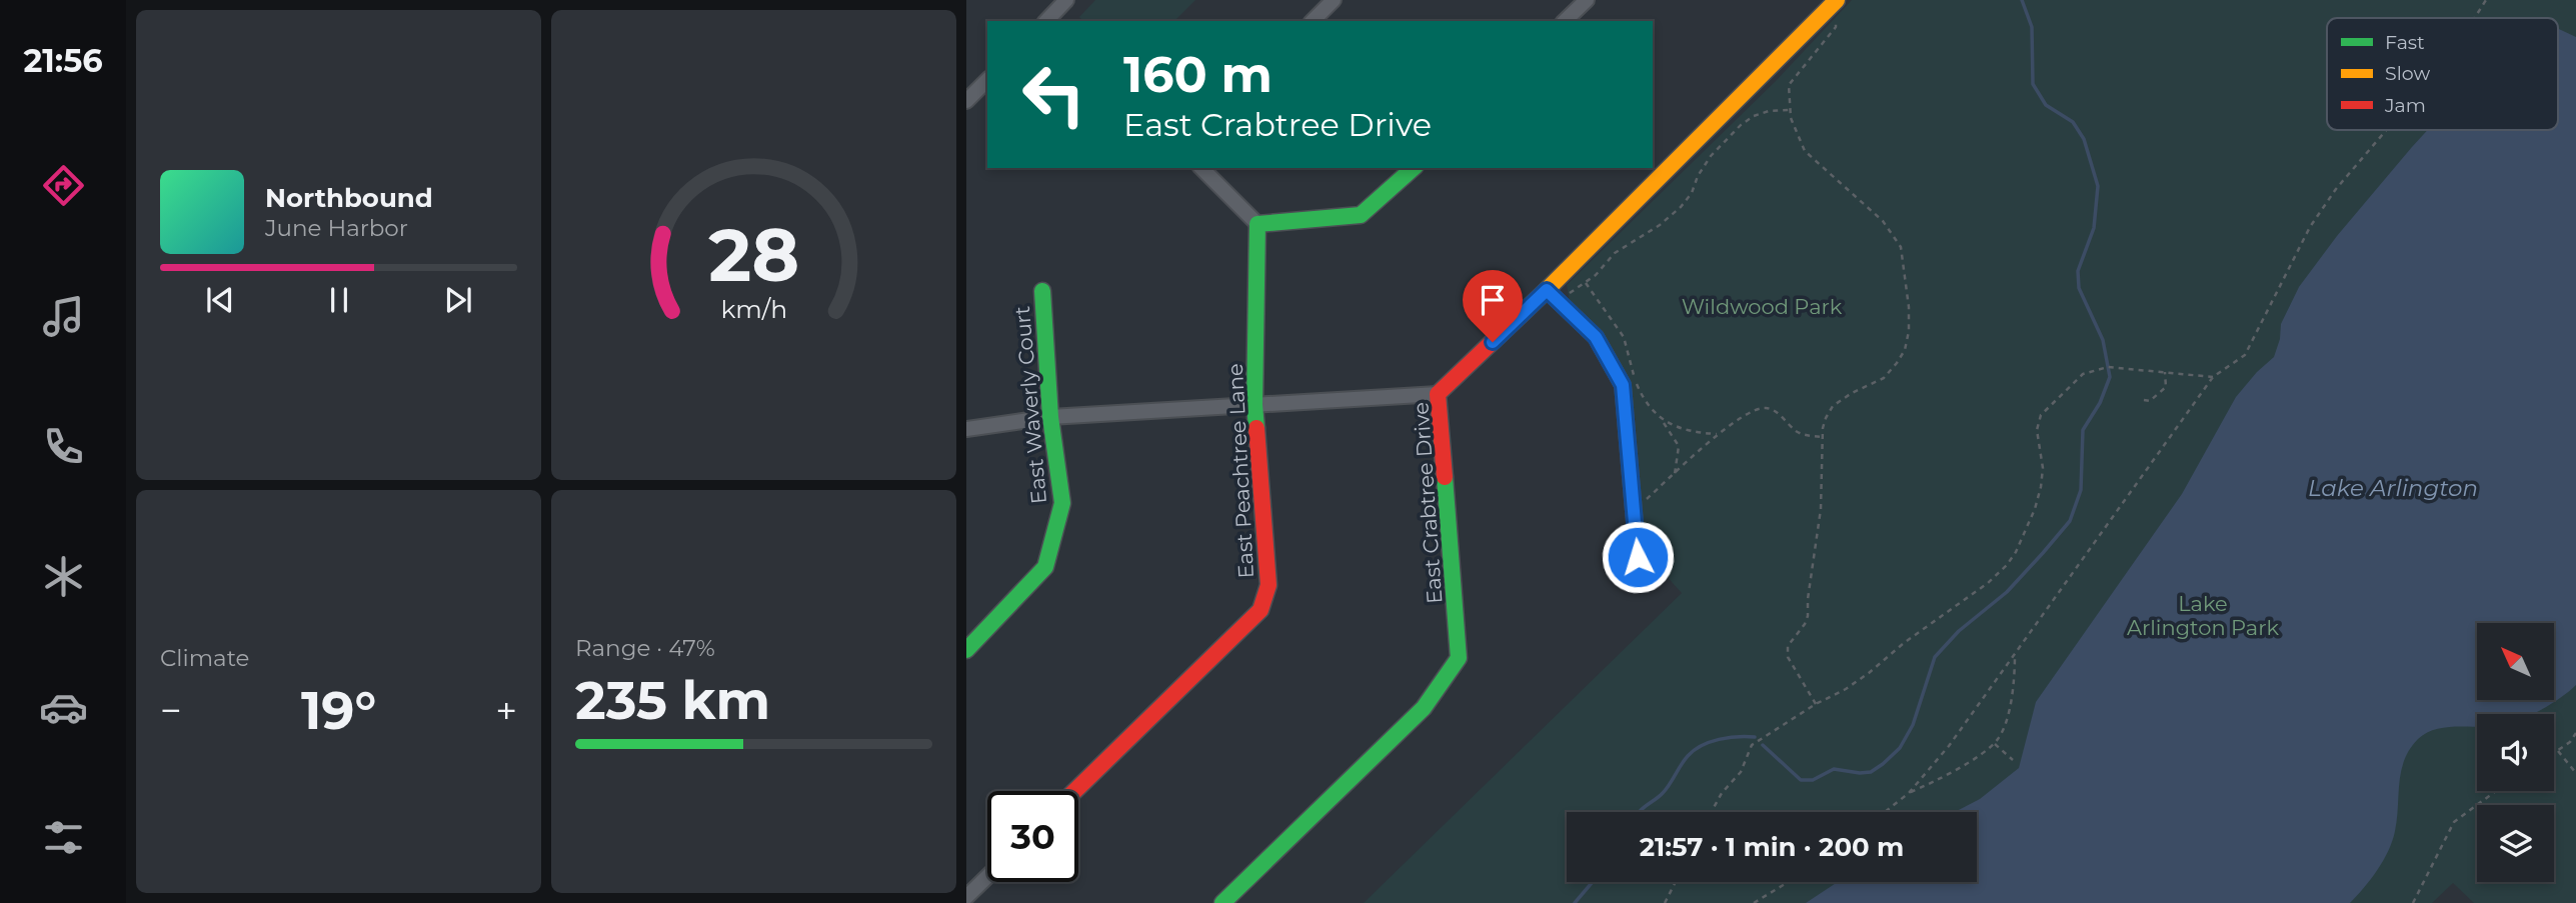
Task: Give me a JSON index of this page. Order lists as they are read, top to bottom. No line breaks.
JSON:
{"streets":{"street":["East Waverly Court","East Peachtree Lane","East Crabtree Drive"]},"water":["Lake Arlington"],"parks":["Wildwood Park","Lake Arlington Park"],"legend":["Fast","Slow","Jam"],"north":"top left","page":{"tabs":"21:56","turn":["160 m","East Crabtree Drive"],"song":["Northbound","June Harbor"],"tile":["Climate",["Range · 47%","235 km"]],"heat":["−","19°","+"],"limit":"30","trip":"21:57 · 1 min · 200 m","gauge":["28","km/h"]}}
